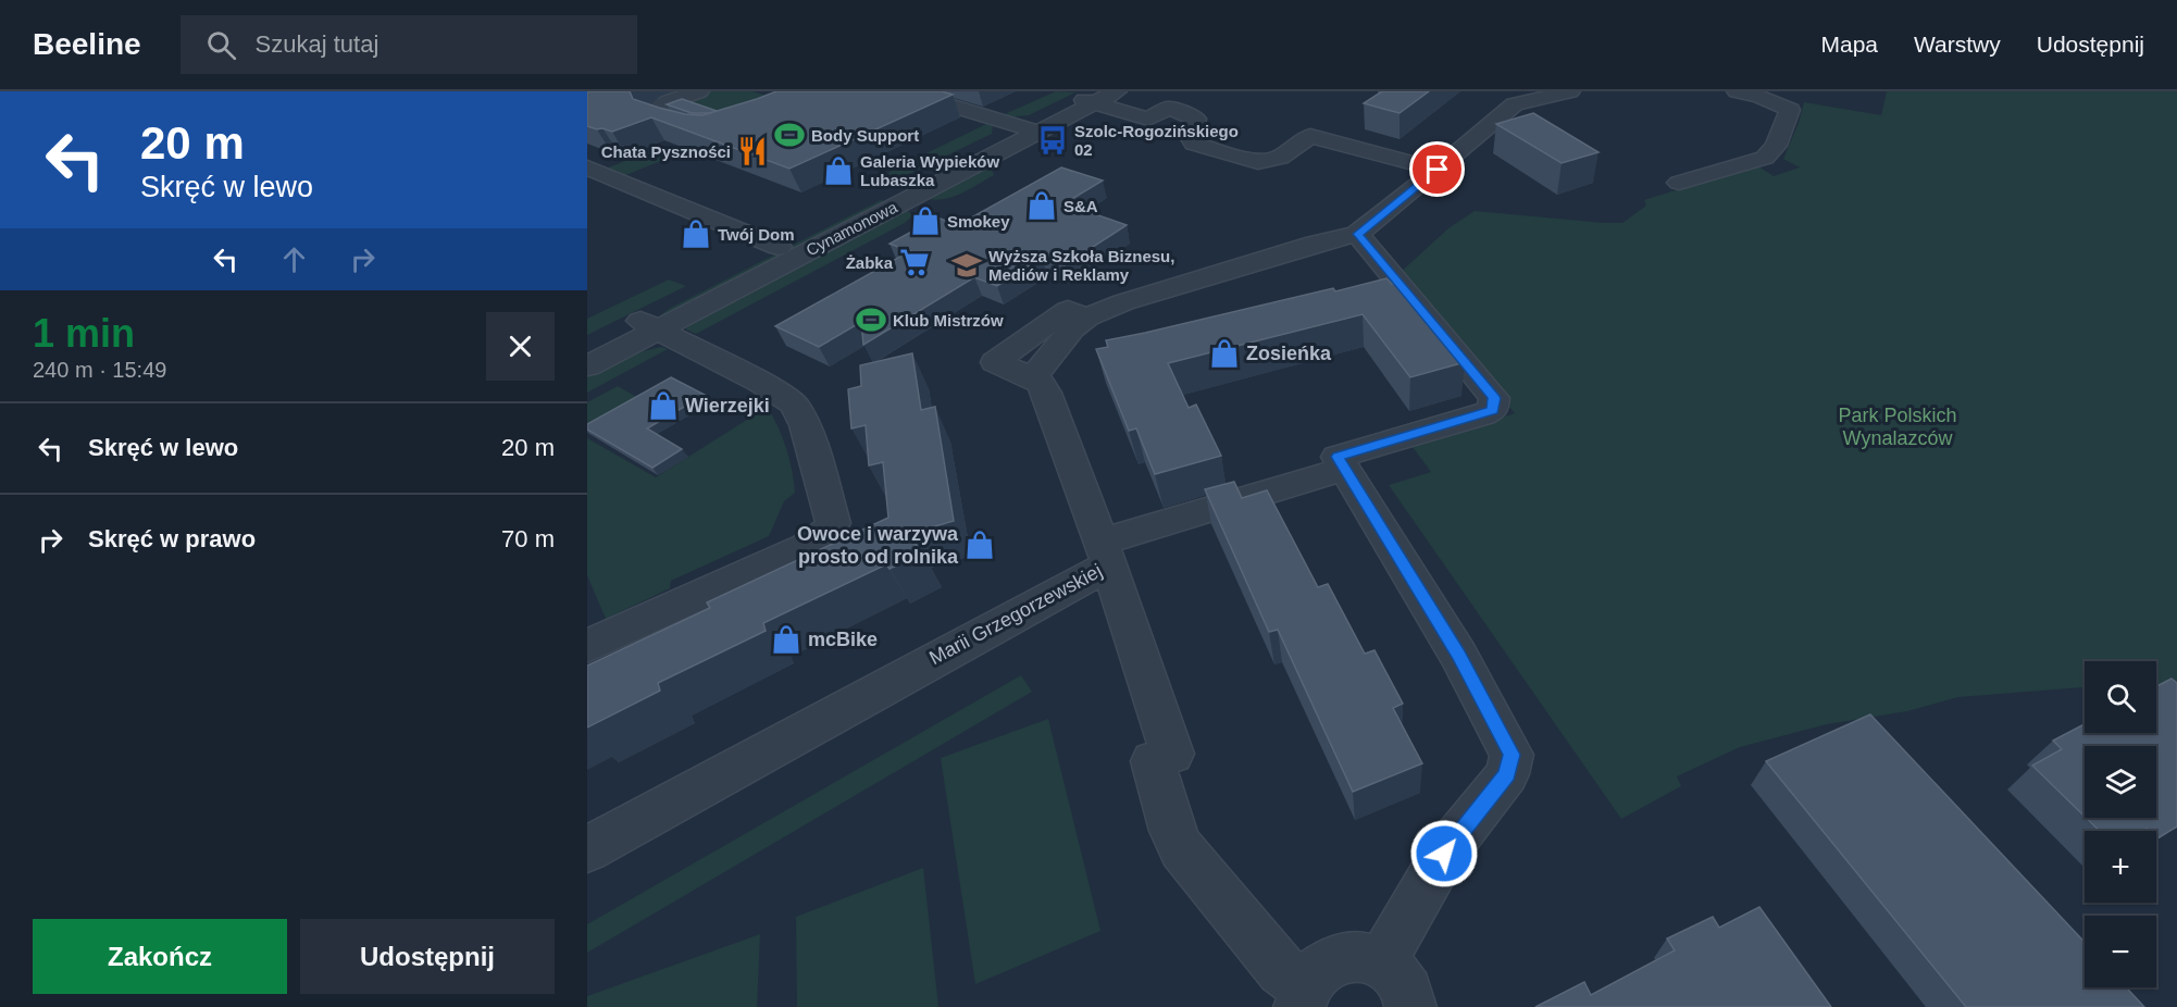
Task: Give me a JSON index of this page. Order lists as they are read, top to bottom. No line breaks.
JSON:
{"streets":{"street":["Cynamonowa","Marii Grzegorzewskiej"]},"parks":["Park Polskich Wynalazców"],"places":{"sports":["Body Support","Klub Mistrzów"],"bus stop":["Szolc-Rogozińskiego 02"],"restaurant":["Chata Pyszności"],"shop":["Galeria Wypieków Lubaszka","S&A","Smokey","Twój Dom","Zosieńka","Wierzejki","Owoce i warzywa prosto od rolnika","mcBike"],"supermarket":["Żabka"],"school or university":["Wyższa Szkoła Biznesu, Mediów i Reklamy"]},"page":{"header":"Beeline","search":"Szukaj tutaj","nav":["Mapa","Warstwy","Udostępnij"],"turn":["20 m","Skręć w lewo"],"heading":["1 min","240 m · 15:49"],"list":[{"name":"Skręć w lewo","value":"20 m"},{"name":"Skręć w prawo","value":"70 m"}],"map_buttons":["+","−"],"buttons":["Zakończ","Udostępnij"]}}
